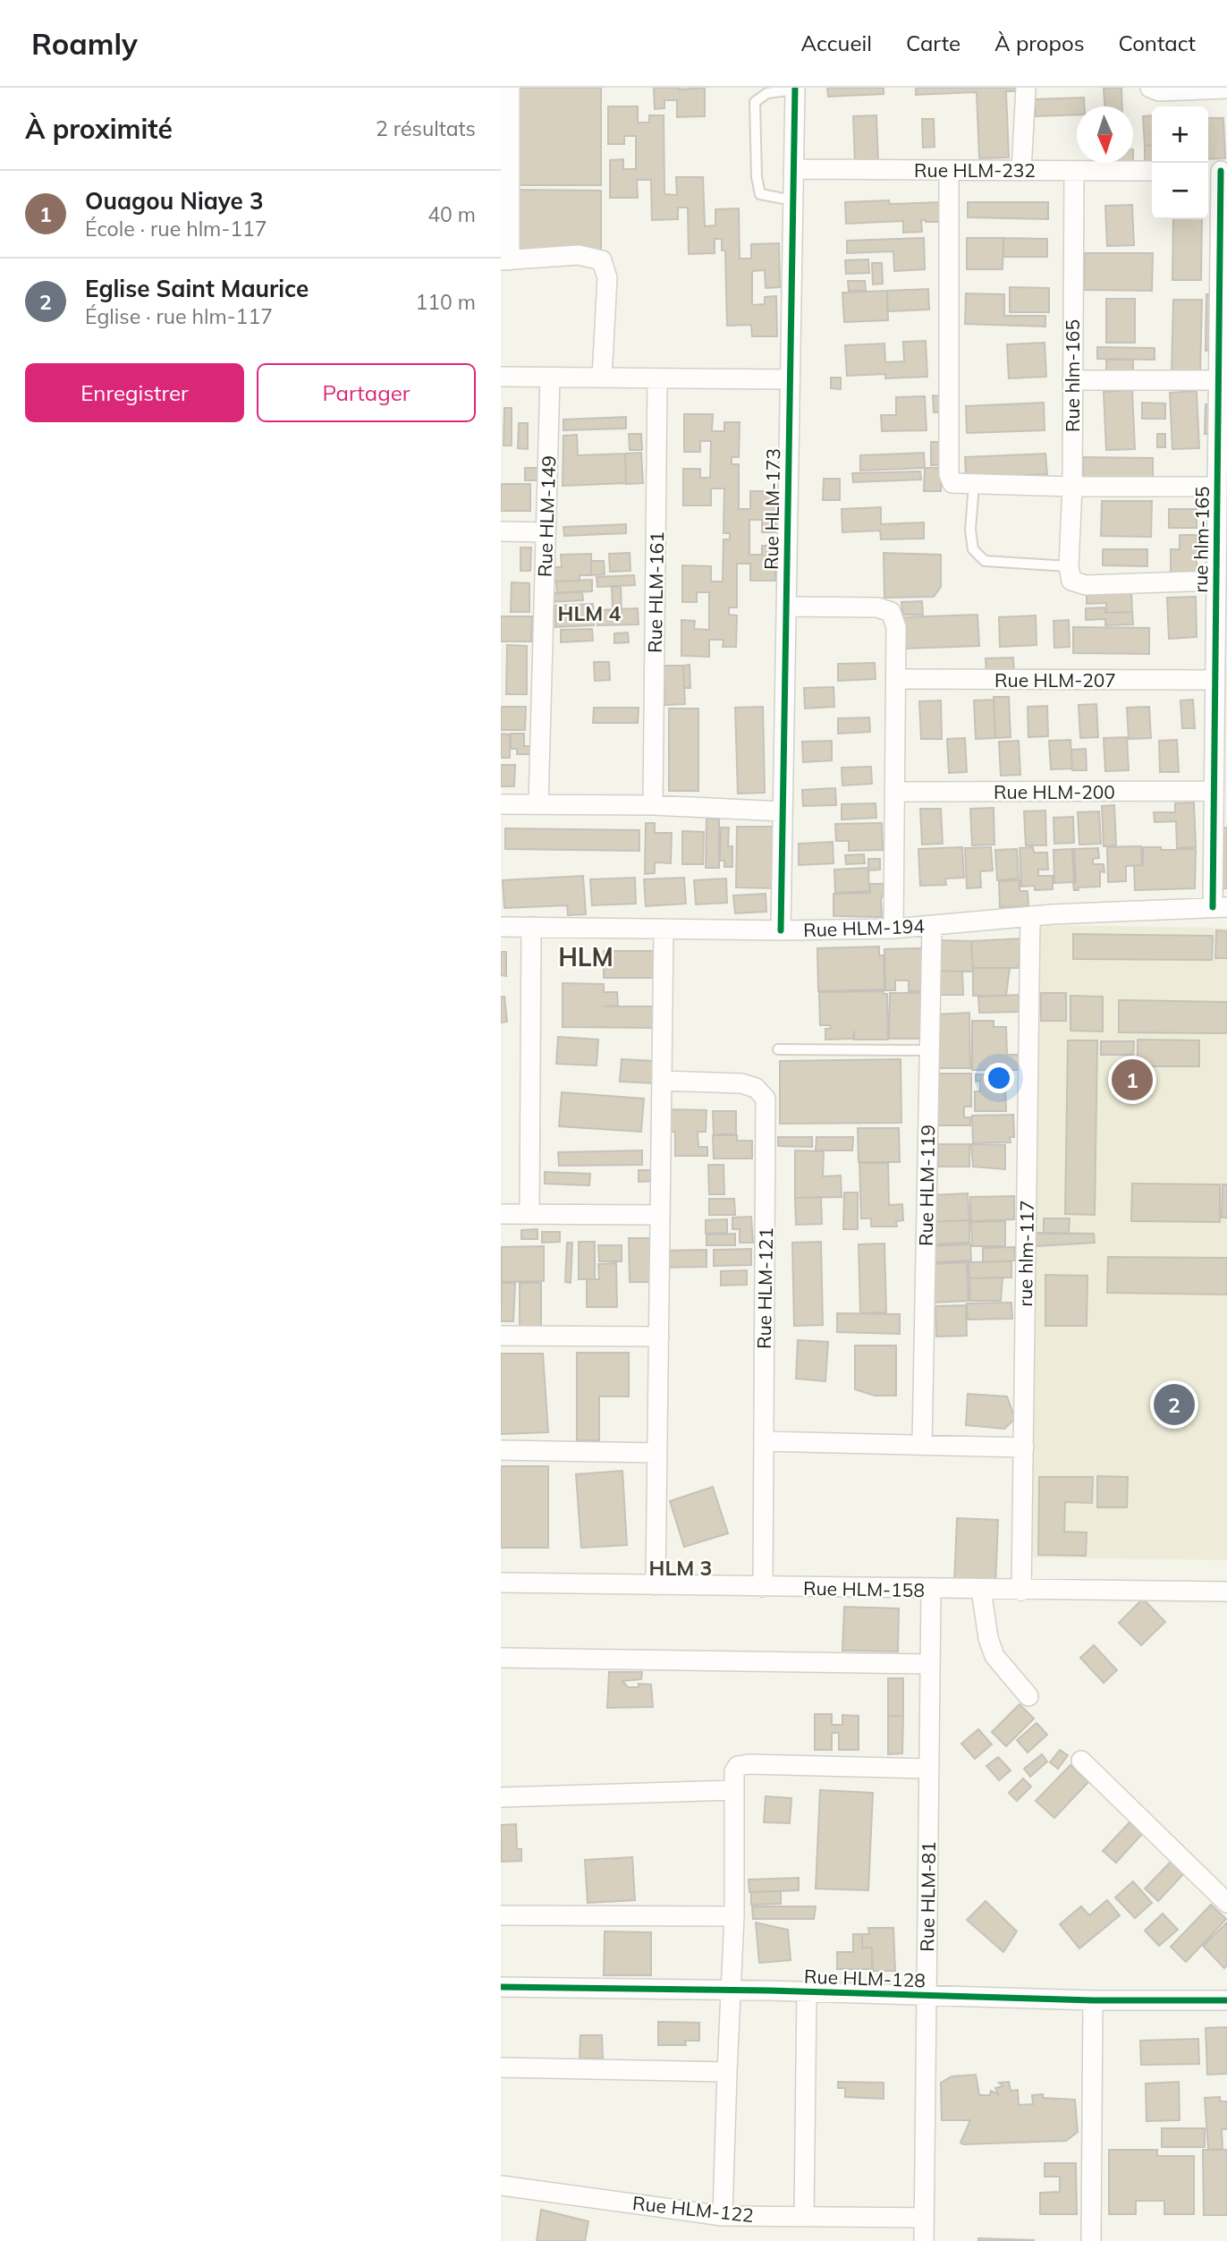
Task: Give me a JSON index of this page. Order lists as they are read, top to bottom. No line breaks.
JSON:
{"streets":{"street":["Rue HLM-232","Rue hlm-165","Rue HLM-173","Rue HLM-149","rue hlm-165","Rue HLM-161","Rue HLM-207","Rue HLM-200","Rue HLM-194","Rue HLM-119","rue hlm-117","Rue HLM-121","Rue HLM-158","Rue HLM-81","Rue HLM-128","Rue HLM-122"]},"crossings":[["Rue HLM-232","Rue hlm-165"],["Rue HLM-232","Rue HLM-173"],["Rue HLM-173","Rue HLM-194"],["rue hlm-165","Rue HLM-207"],["rue hlm-165","Rue HLM-200"],["rue hlm-165","Rue HLM-194"],["Rue HLM-194","Rue HLM-119"],["Rue HLM-194","rue hlm-117"],["rue hlm-117","Rue HLM-158"],["Rue HLM-121","Rue HLM-158"],["Rue HLM-158","Rue HLM-81"],["Rue HLM-81","Rue HLM-128"],["Rue HLM-81","Rue HLM-122"]],"districts":["HLM 4","HLM","HLM 3"],"north":"bottom","page":{"header":"Roamly","nav":["Accueil","Carte","À propos","Contact"],"heading":["À proximité","2 résultats"],"map_buttons":["+","−"],"list":[{"mark":"1","name":"Ouagou Niaye 3","note":"École · rue hlm-117","value":"40 m"},{"mark":"2","name":"Eglise Saint Maurice","note":"Église · rue hlm-117","value":"110 m"}],"buttons":["Enregistrer","Partager"],"pins":["1","2"]}}
